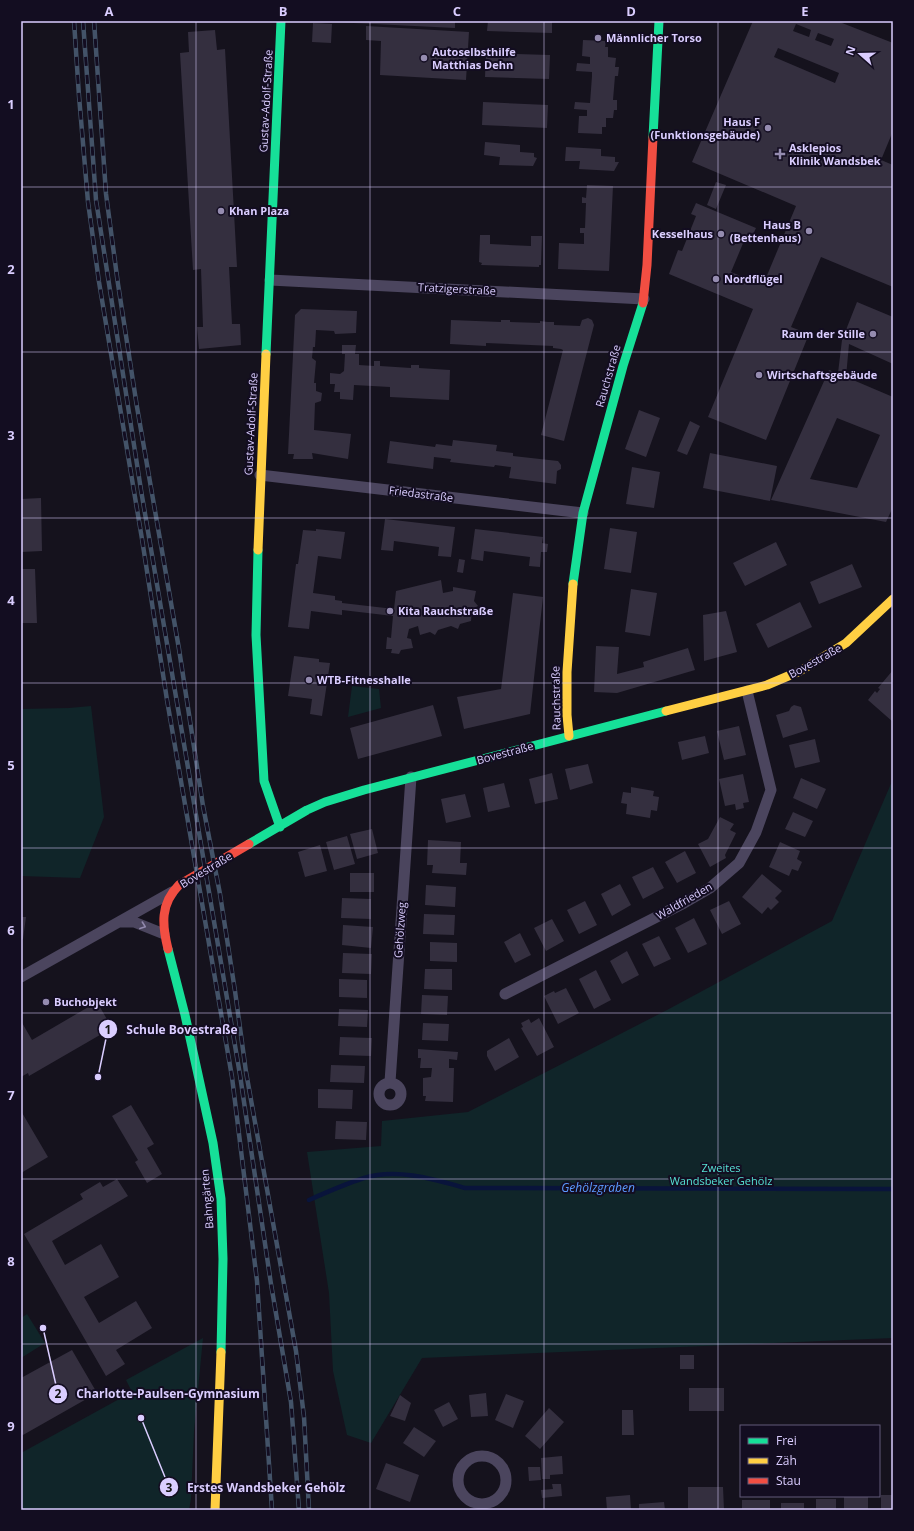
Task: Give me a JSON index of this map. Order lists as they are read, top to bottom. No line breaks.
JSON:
{"streets":{"street":["Gustav-Adolf-Straße","Tratzigerstraße","Rauchstraße","Friedastraße","Bovestraße","Waldfrieden","Gehölzweg","Bahngärten"]},"crossings":[["Gustav-Adolf-Straße","Tratzigerstraße"],["Gustav-Adolf-Straße","Friedastraße"],["Gustav-Adolf-Straße","Bovestraße"],["Tratzigerstraße","Rauchstraße"],["Rauchstraße","Friedastraße"],["Rauchstraße","Bovestraße"],["Bovestraße","Waldfrieden"],["Bovestraße","Gehölzweg"],["Bovestraße","Bahngärten"]],"water":["Gehölzgraben"],"parks":["Zweites Wandsbeker Gehölz"],"places":{"other":["Männlicher Torso","Autoselbsthilfe Matthias Dehn","Haus F (Funktionsgebäude)","Khan Plaza","Haus B (Bettenhaus)","Kesselhaus","Nordflügel","Raum der Stille","Wirtschaftsgebäude","Kita Rauchstraße","WTB-Fitnesshalle","Buchobjekt","Schule Bovestraße","Charlotte-Paulsen-Gymnasium","Erstes Wandsbeker Gehölz"],"health":["Asklepios Klinik Wandsbek"]},"legend":["Frei","Zäh","Stau"],"north":"left","grid":{"columns":["A","B","C","D","E"],"rows":["1","2","3","4","5","6","7","8","9"]}}
